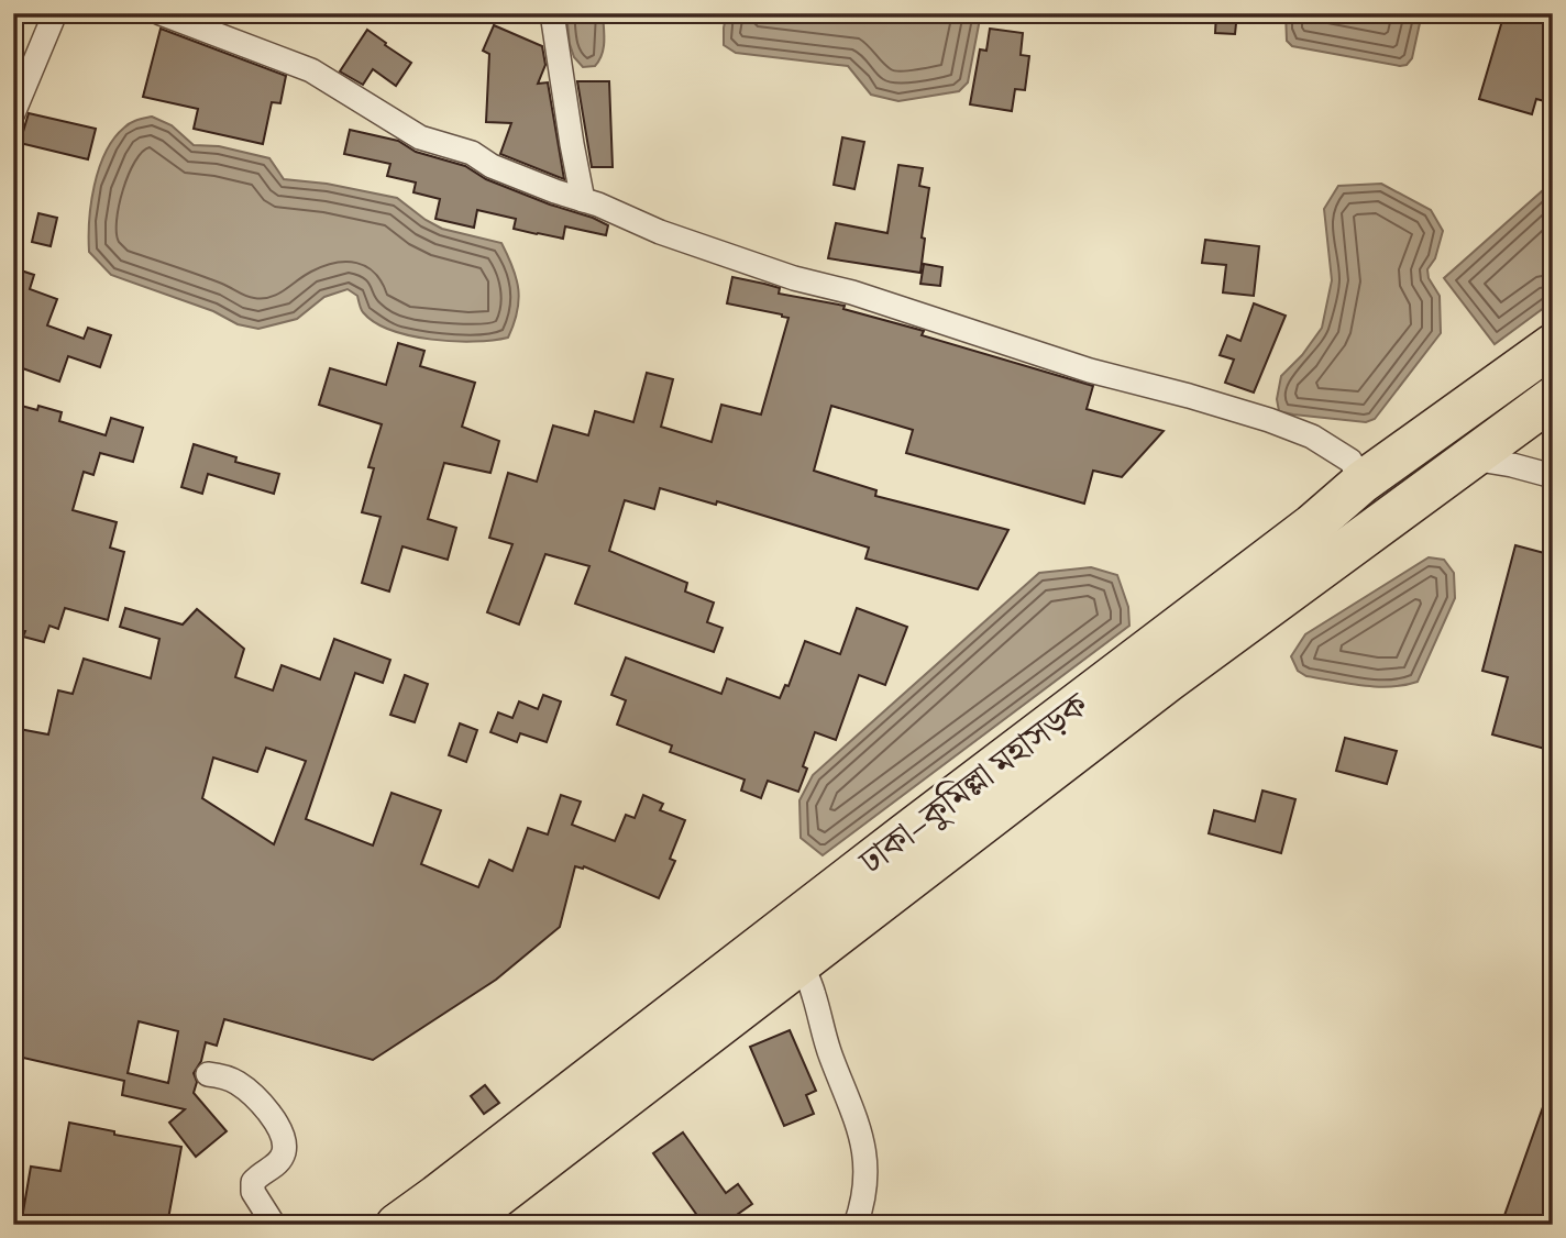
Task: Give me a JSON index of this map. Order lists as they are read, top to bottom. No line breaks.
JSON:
{"streets":{"highway":["ঢাকা–কুমিল্লা মহাসড়ক"]}}
